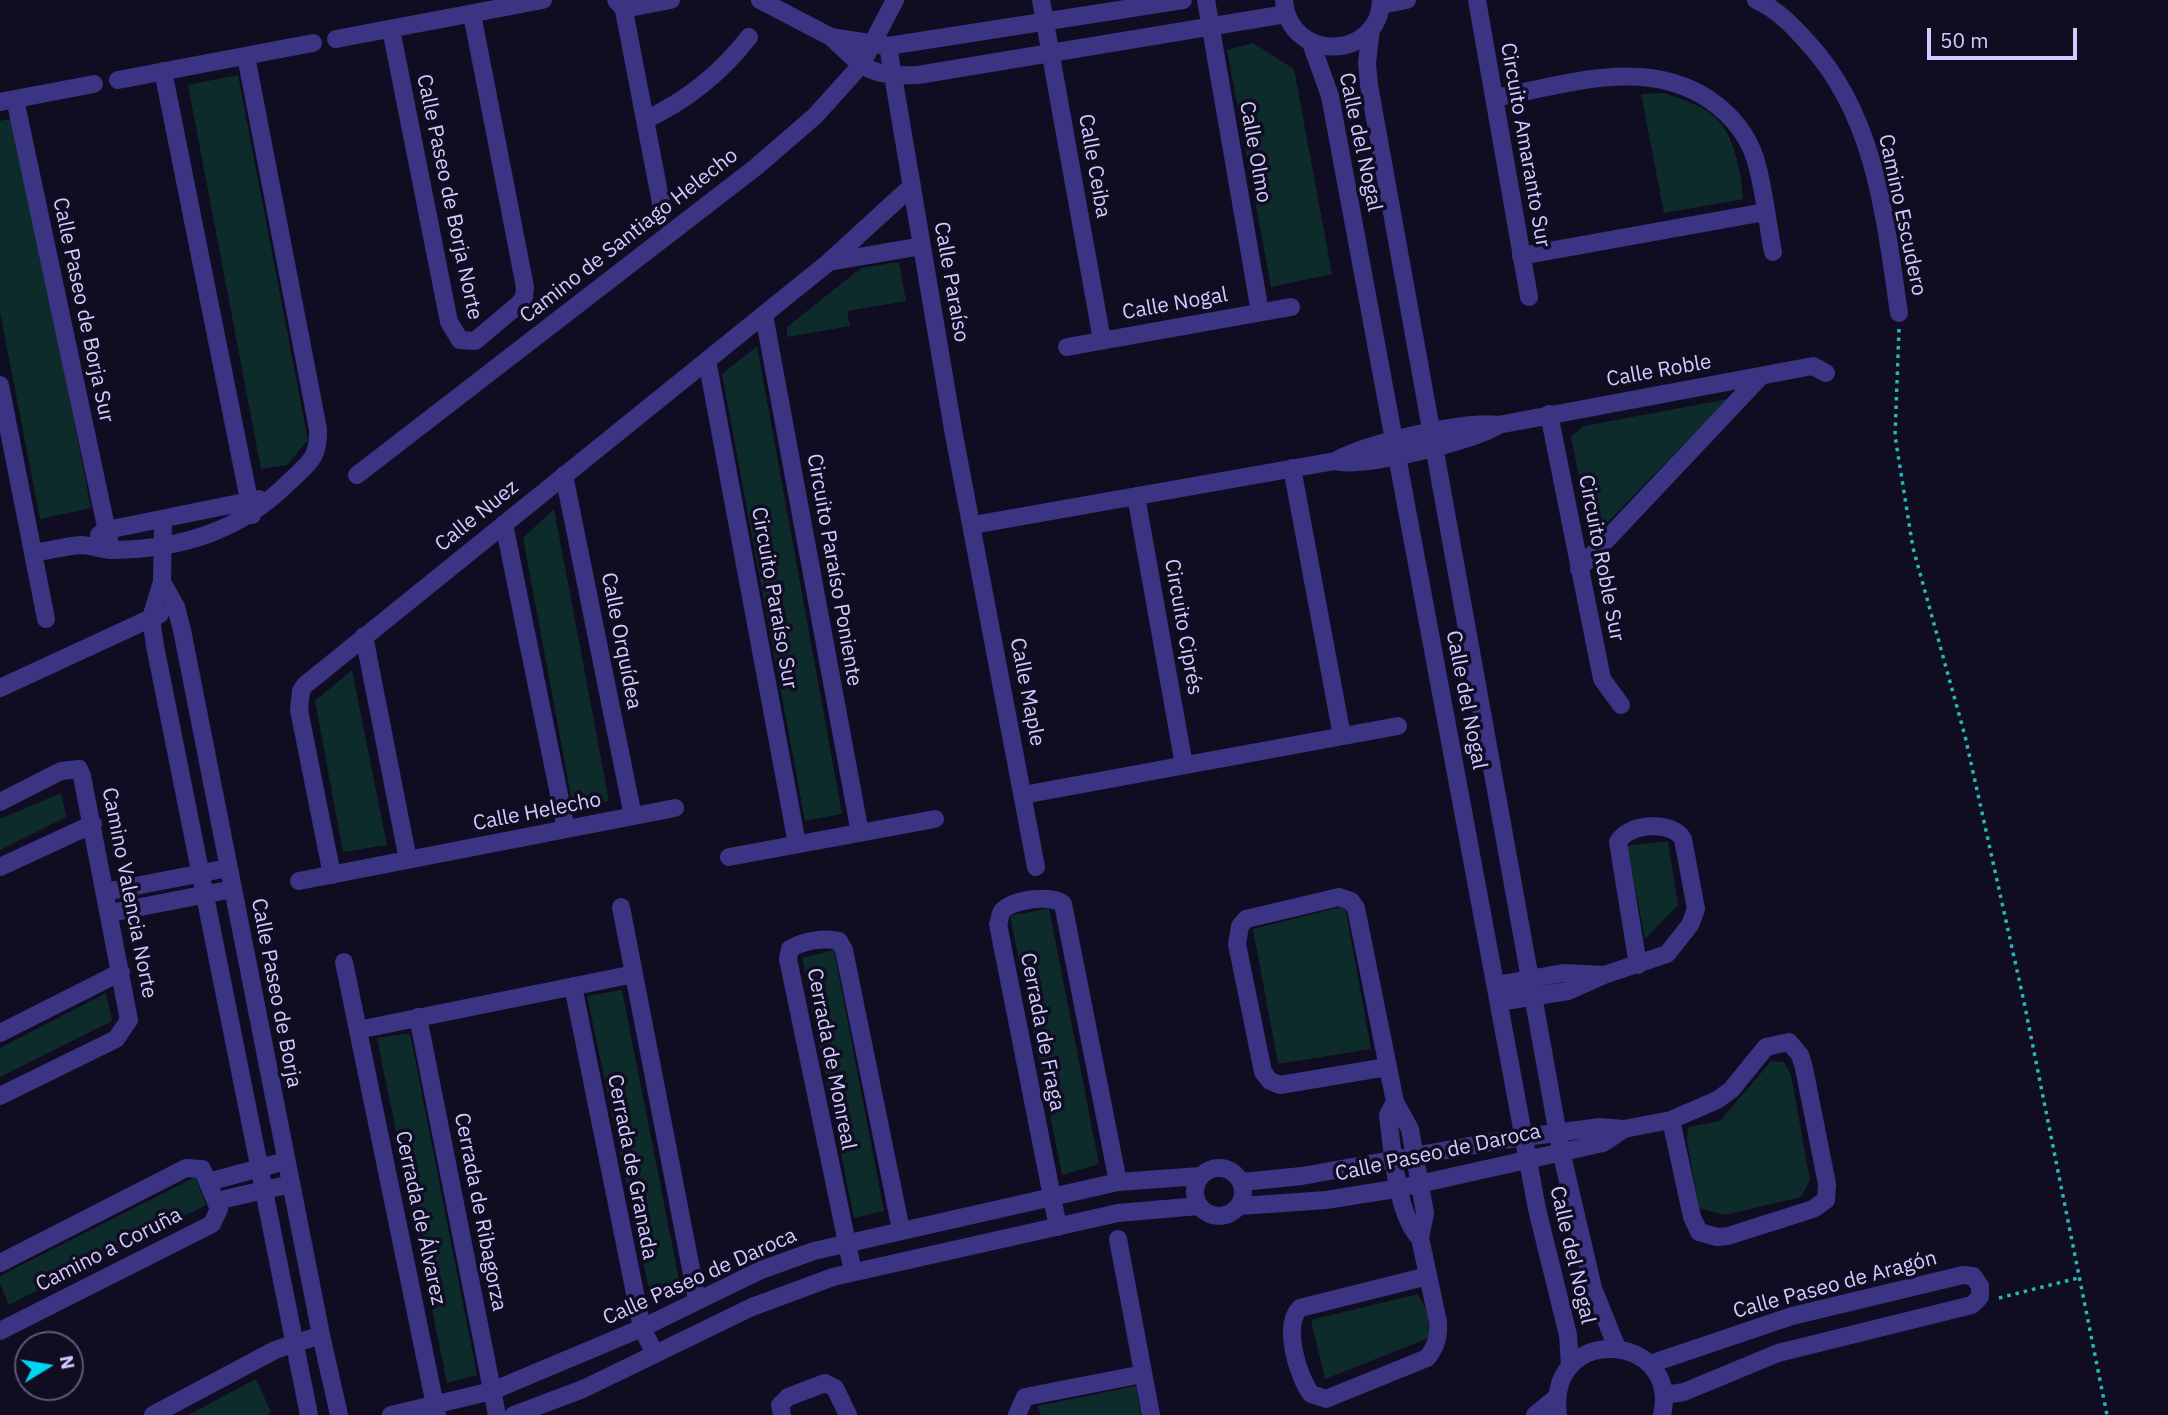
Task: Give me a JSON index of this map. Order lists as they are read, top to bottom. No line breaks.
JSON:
{"streets":{"street":["Calle del Nogal","Circuito Amaranto Sur","Calle Olmo","Calle Ceiba","Calle Paseo de Borja Norte","Camino Escudero","Camino de Santiago Helecho","Calle Paraíso","Calle Nogal","Calle Paseo de Borja Sur","Calle Roble","Calle Nuez","Circuito Roble Sur","Circuito Paraíso Poniente","Circuito Paraíso Sur","Circuito Ciprés","Calle Orquídea","Calle Maple","Calle Helecho","Camino Valencia Norte","Calle Paseo de Borja","Cerrada de Fraga","Cerrada de Monreal","Calle Paseo de Daroca","Cerrada de Granada","Cerrada de Ribagorza","Cerrada de Álvarez","Camino a Coruña","Calle Paseo de Aragón"]},"crossings":[["Calle del Nogal","Calle Roble"],["Calle del Nogal","Calle Paseo de Daroca"],["Calle Olmo","Calle Nogal"],["Calle Ceiba","Calle Nogal"],["Camino de Santiago Helecho","Calle Paraíso"],["Calle Paraíso","Calle Nuez"],["Calle Paraíso","Calle Maple"],["Calle Roble","Circuito Roble Sur"],["Calle Nuez","Circuito Paraíso Poniente"],["Calle Nuez","Circuito Paraíso Sur"],["Calle Nuez","Calle Orquídea"],["Calle Nuez","Calle Helecho"],["Calle Orquídea","Calle Helecho"],["Cerrada de Fraga","Calle Paseo de Daroca"],["Cerrada de Monreal","Calle Paseo de Daroca"],["Calle Paseo de Daroca","Cerrada de Granada"],["Calle Paseo de Daroca","Cerrada de Ribagorza"],["Calle Paseo de Daroca","Cerrada de Álvarez"]],"scale_bar":"50 m","north":"right"}
